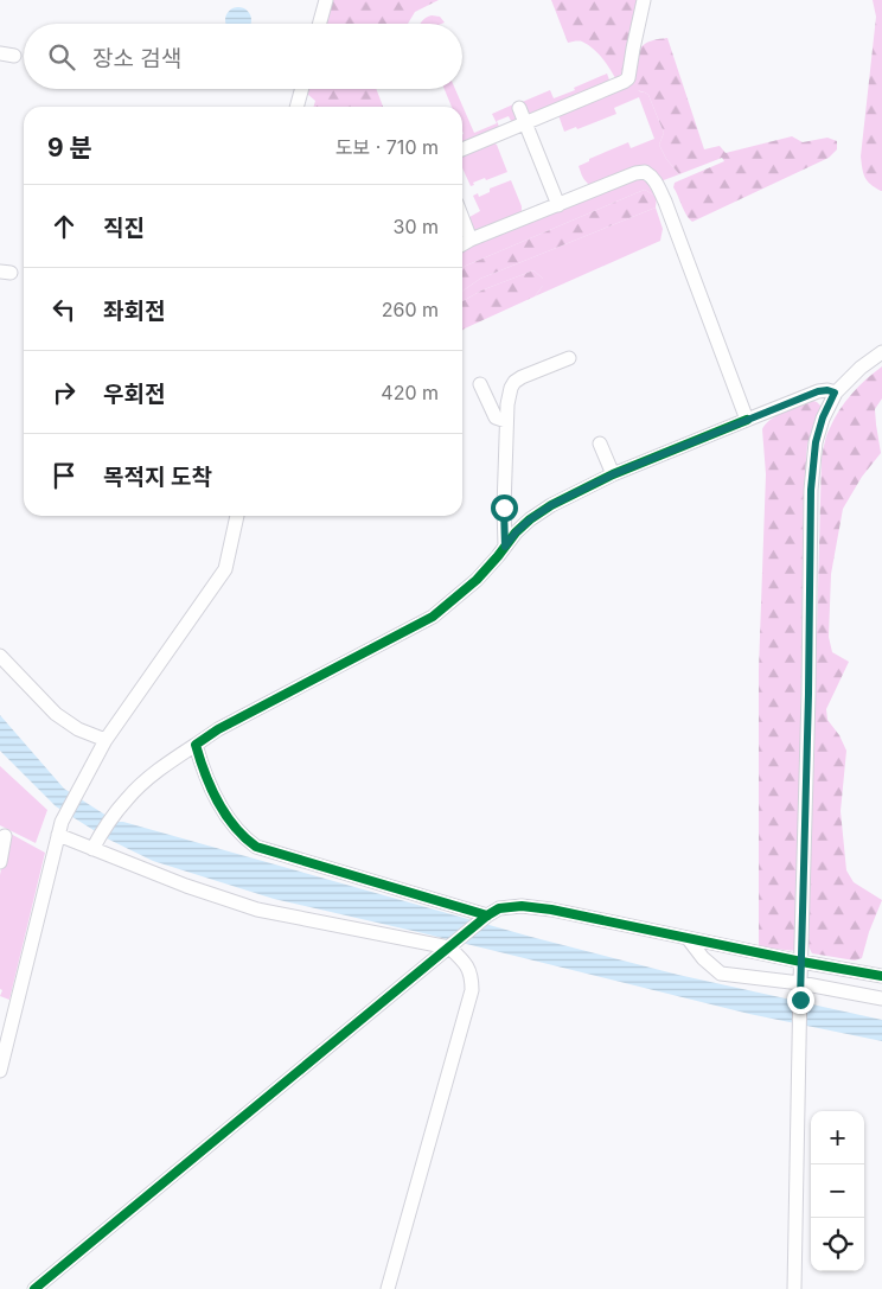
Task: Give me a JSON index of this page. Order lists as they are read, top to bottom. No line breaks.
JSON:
{"page":{"search":"장소 검색","heading":["9 분","도보 · 710 m"],"list":[["직진","30 m"],["좌회전","260 m"],["우회전","420 m"],"목적지 도착"],"map_buttons":["+","−"]}}
